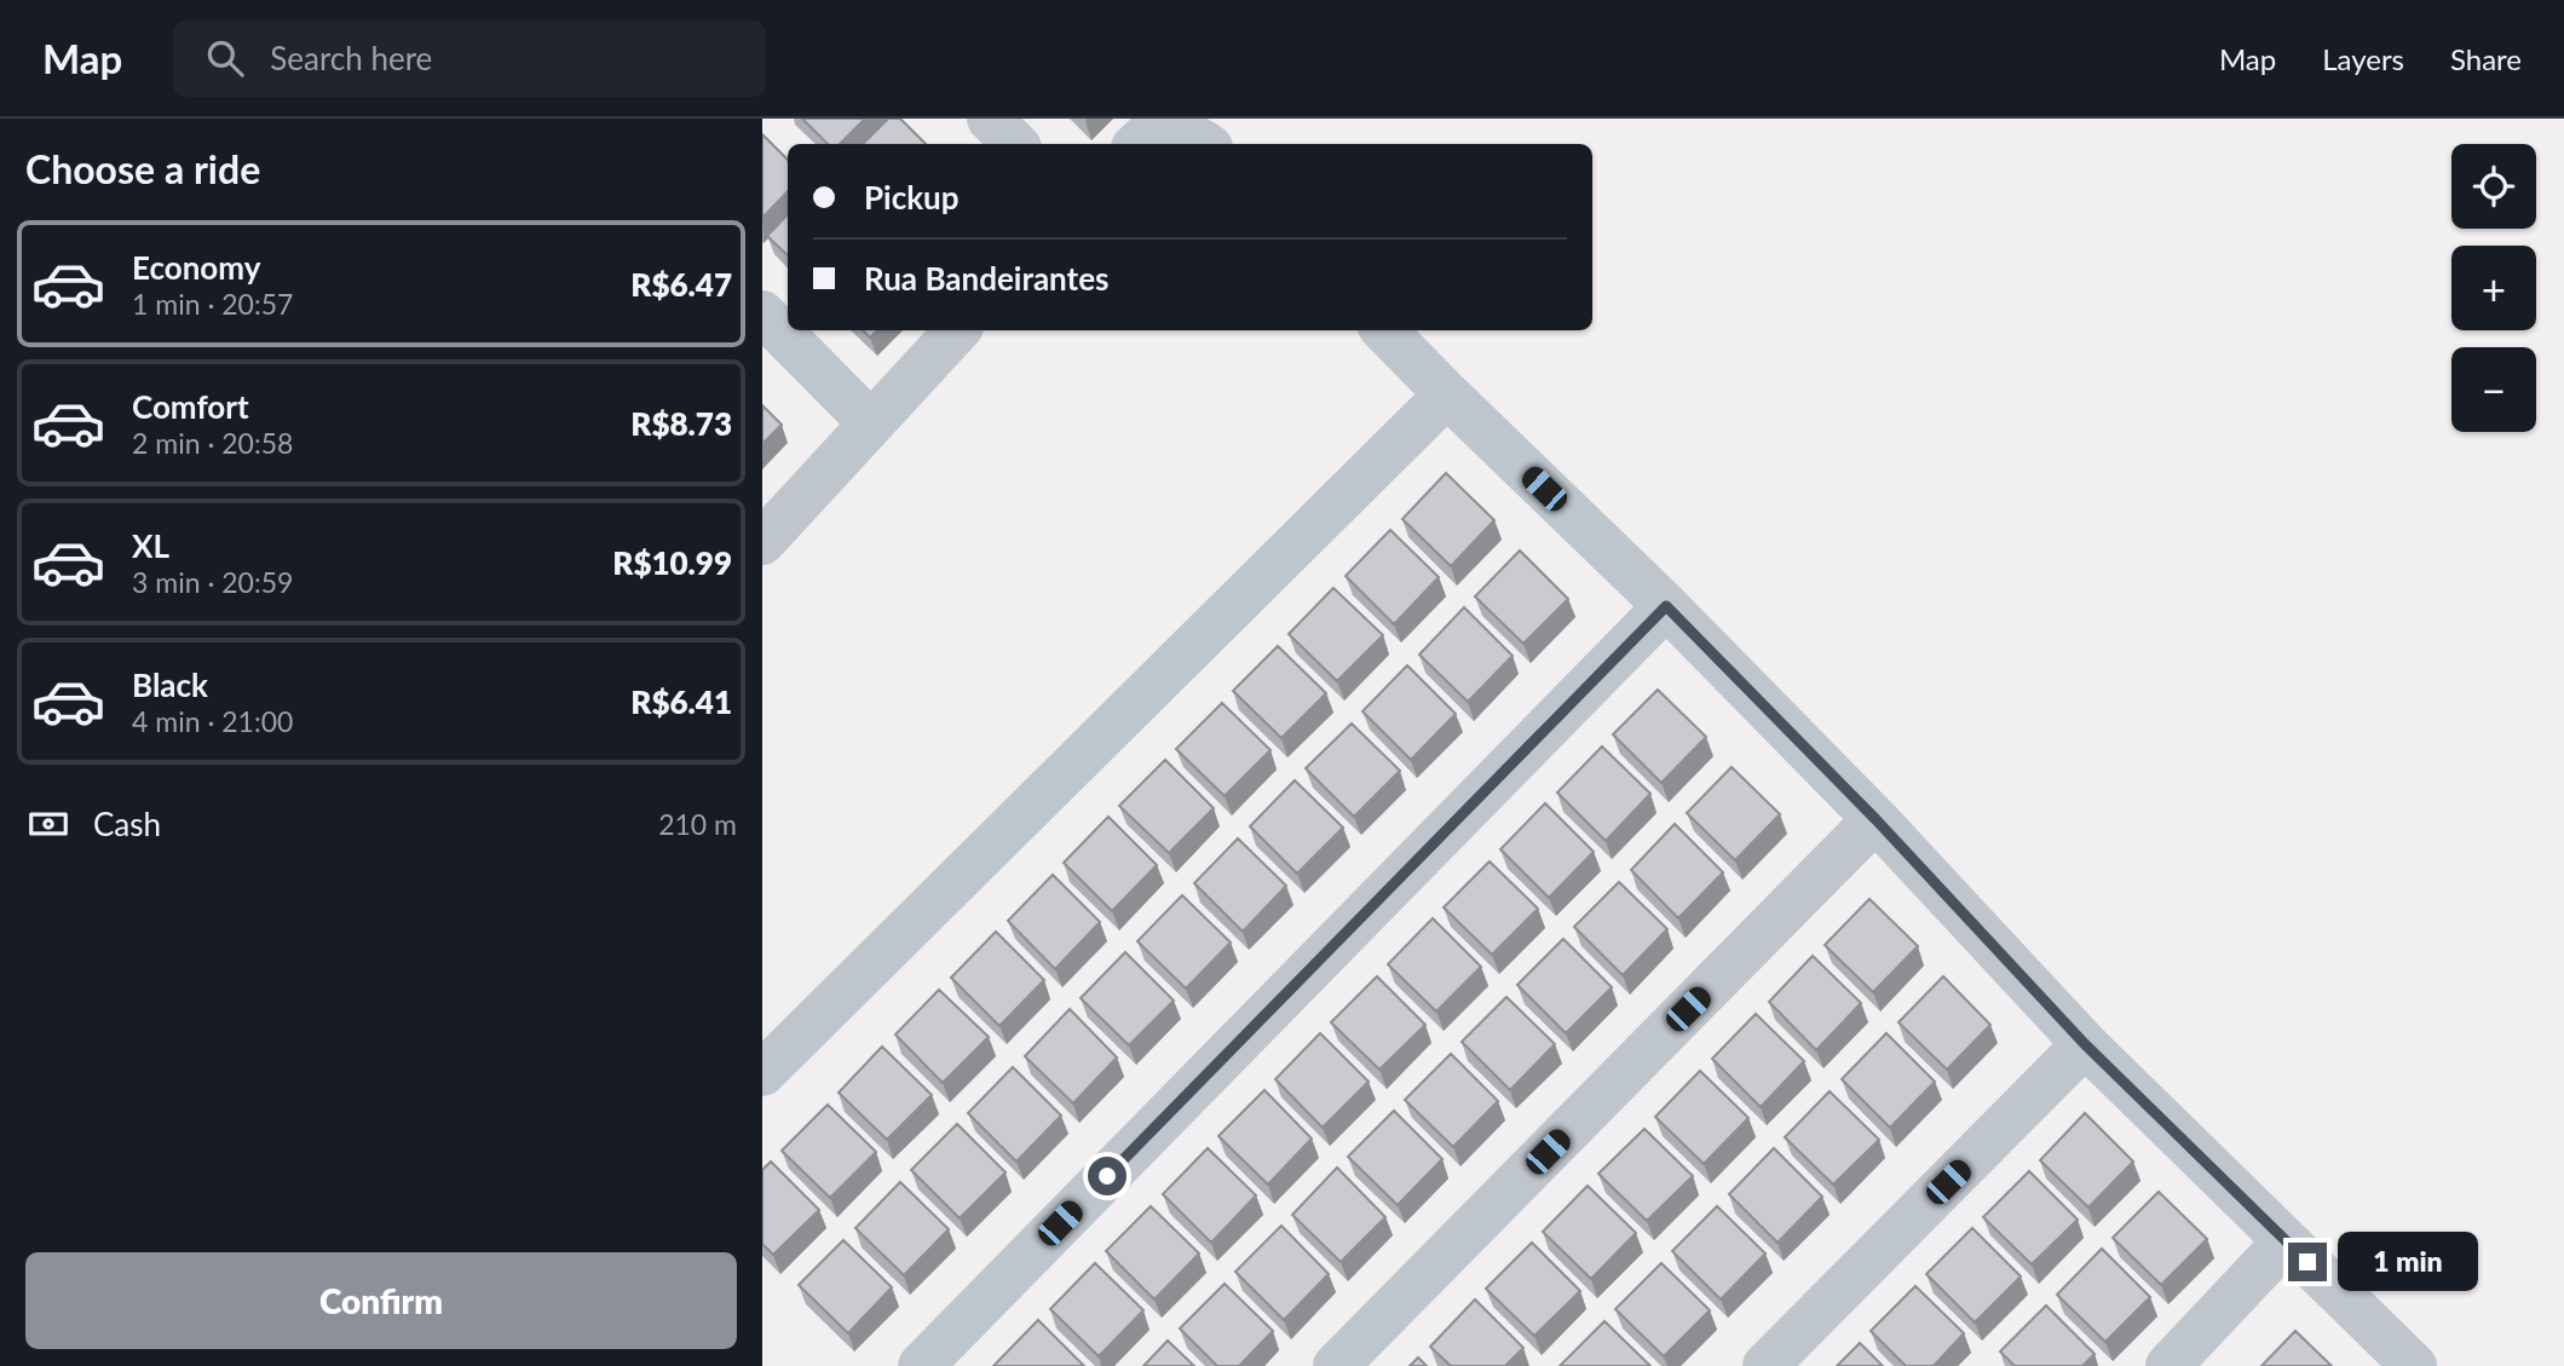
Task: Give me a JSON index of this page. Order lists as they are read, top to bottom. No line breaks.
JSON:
{"page":{"header":"Map","search":"Search here","nav":["Map","Layers","Share"],"heading":"Choose a ride","map_buttons":["+","−"],"banner":["Pickup","Rua Bandeirantes"],"list":[{"name":"Economy","note":"1 min · 20:57","value":"R$6.47"},{"name":"Comfort","note":"2 min · 20:58","value":"R$8.73"},{"name":"XL","note":"3 min · 20:59","value":"R$10.99"},{"name":"Black","note":"4 min · 21:00","value":"R$6.41"}],"pay":["Cash","210 m"],"bubble":"1 min","buttons":"Confirm"}}
